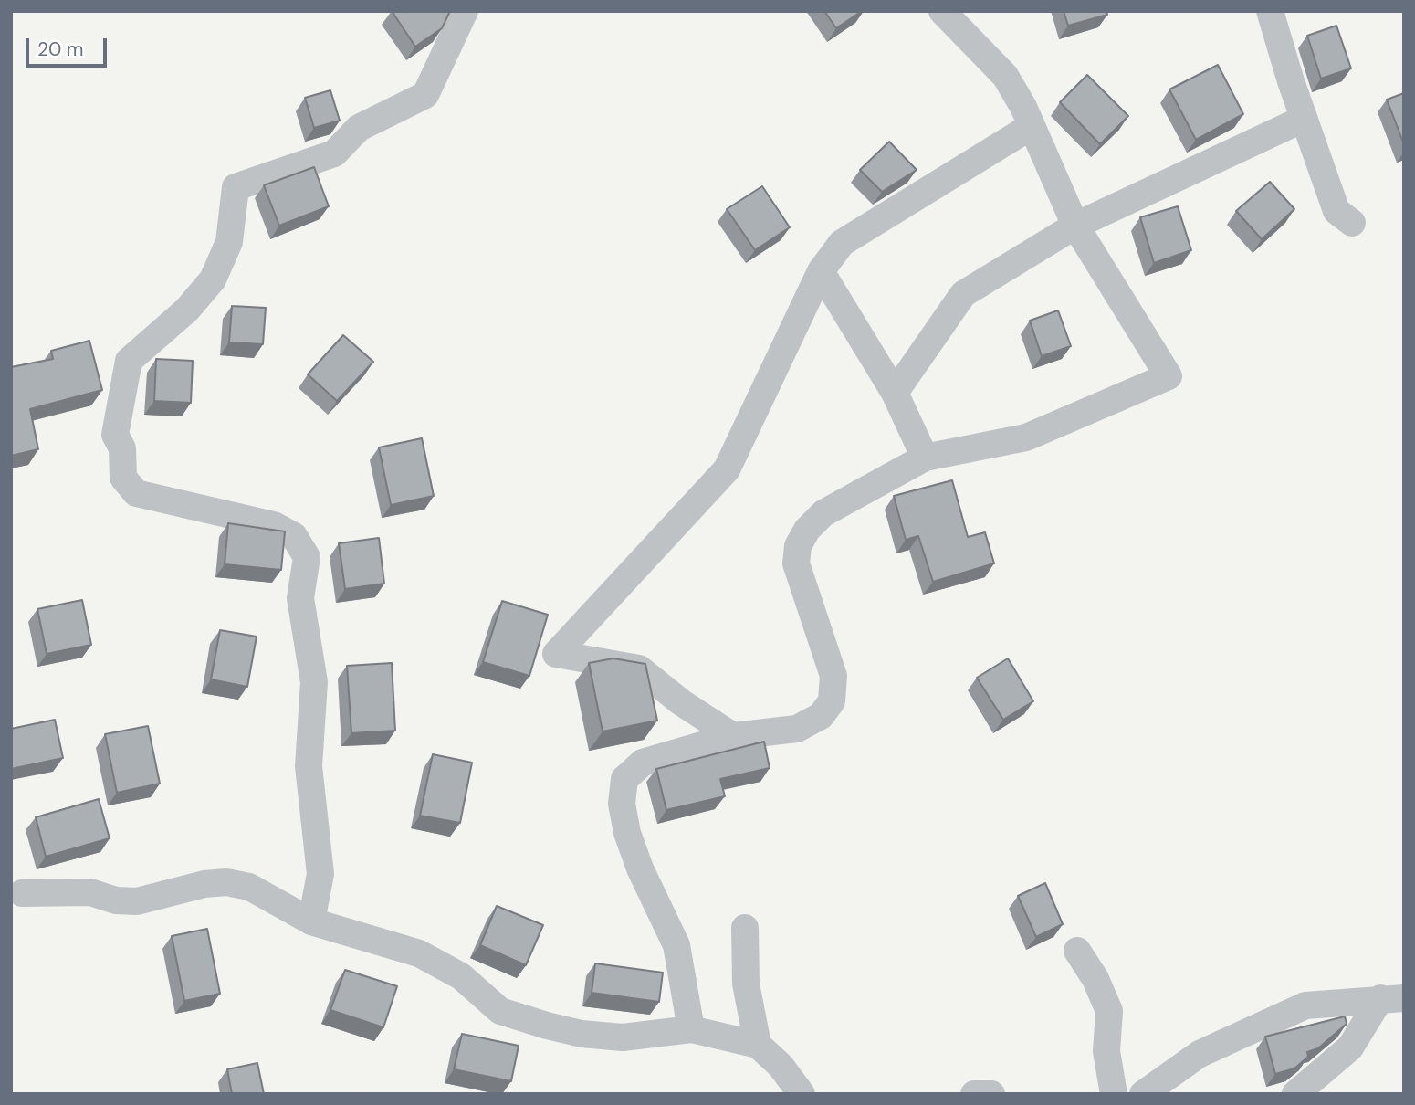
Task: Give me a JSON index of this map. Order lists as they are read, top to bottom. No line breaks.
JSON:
{"scale_bar":"20 m"}
